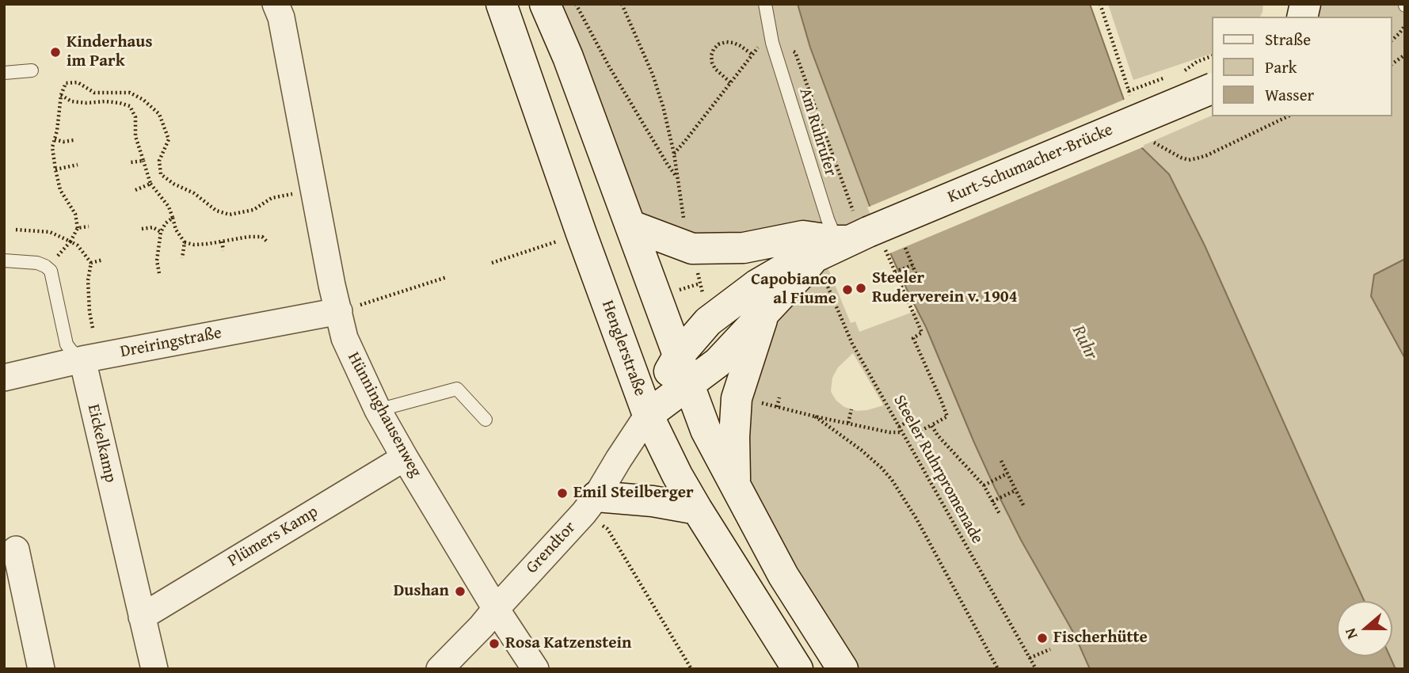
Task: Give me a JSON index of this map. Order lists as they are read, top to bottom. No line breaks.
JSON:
{"streets":{"main road":["Kurt-Schumacher-Brücke","Henglerstraße"],"street":["Dreiringstraße","Hünninghausenweg","Eickelkamp","Plümers Kamp","Grendtor"],"lane":["Am Ruhrufer"],"path":["Steeler Ruhrpromenade"]},"crossings":[["Am Ruhrufer","Kurt-Schumacher-Brücke"],["Am Ruhrufer","Steeler Ruhrpromenade"],["Kurt-Schumacher-Brücke","Henglerstraße"],["Kurt-Schumacher-Brücke","Steeler Ruhrpromenade"],["Kurt-Schumacher-Brücke","Grendtor"],["Dreiringstraße","Hünninghausenweg"],["Dreiringstraße","Eickelkamp"],["Henglerstraße","Grendtor"],["Hünninghausenweg","Plümers Kamp"],["Hünninghausenweg","Grendtor"],["Eickelkamp","Plümers Kamp"]],"water":["Ruhr"],"places":["Kinderhaus im Park","Steeler Ruderverein v. 1904","Capobianco al Fiume","Emil Steilberger","Dushan","Fischerhütte","Rosa Katzenstein"],"legend":["Straße","Park","Wasser"],"north":"left"}
